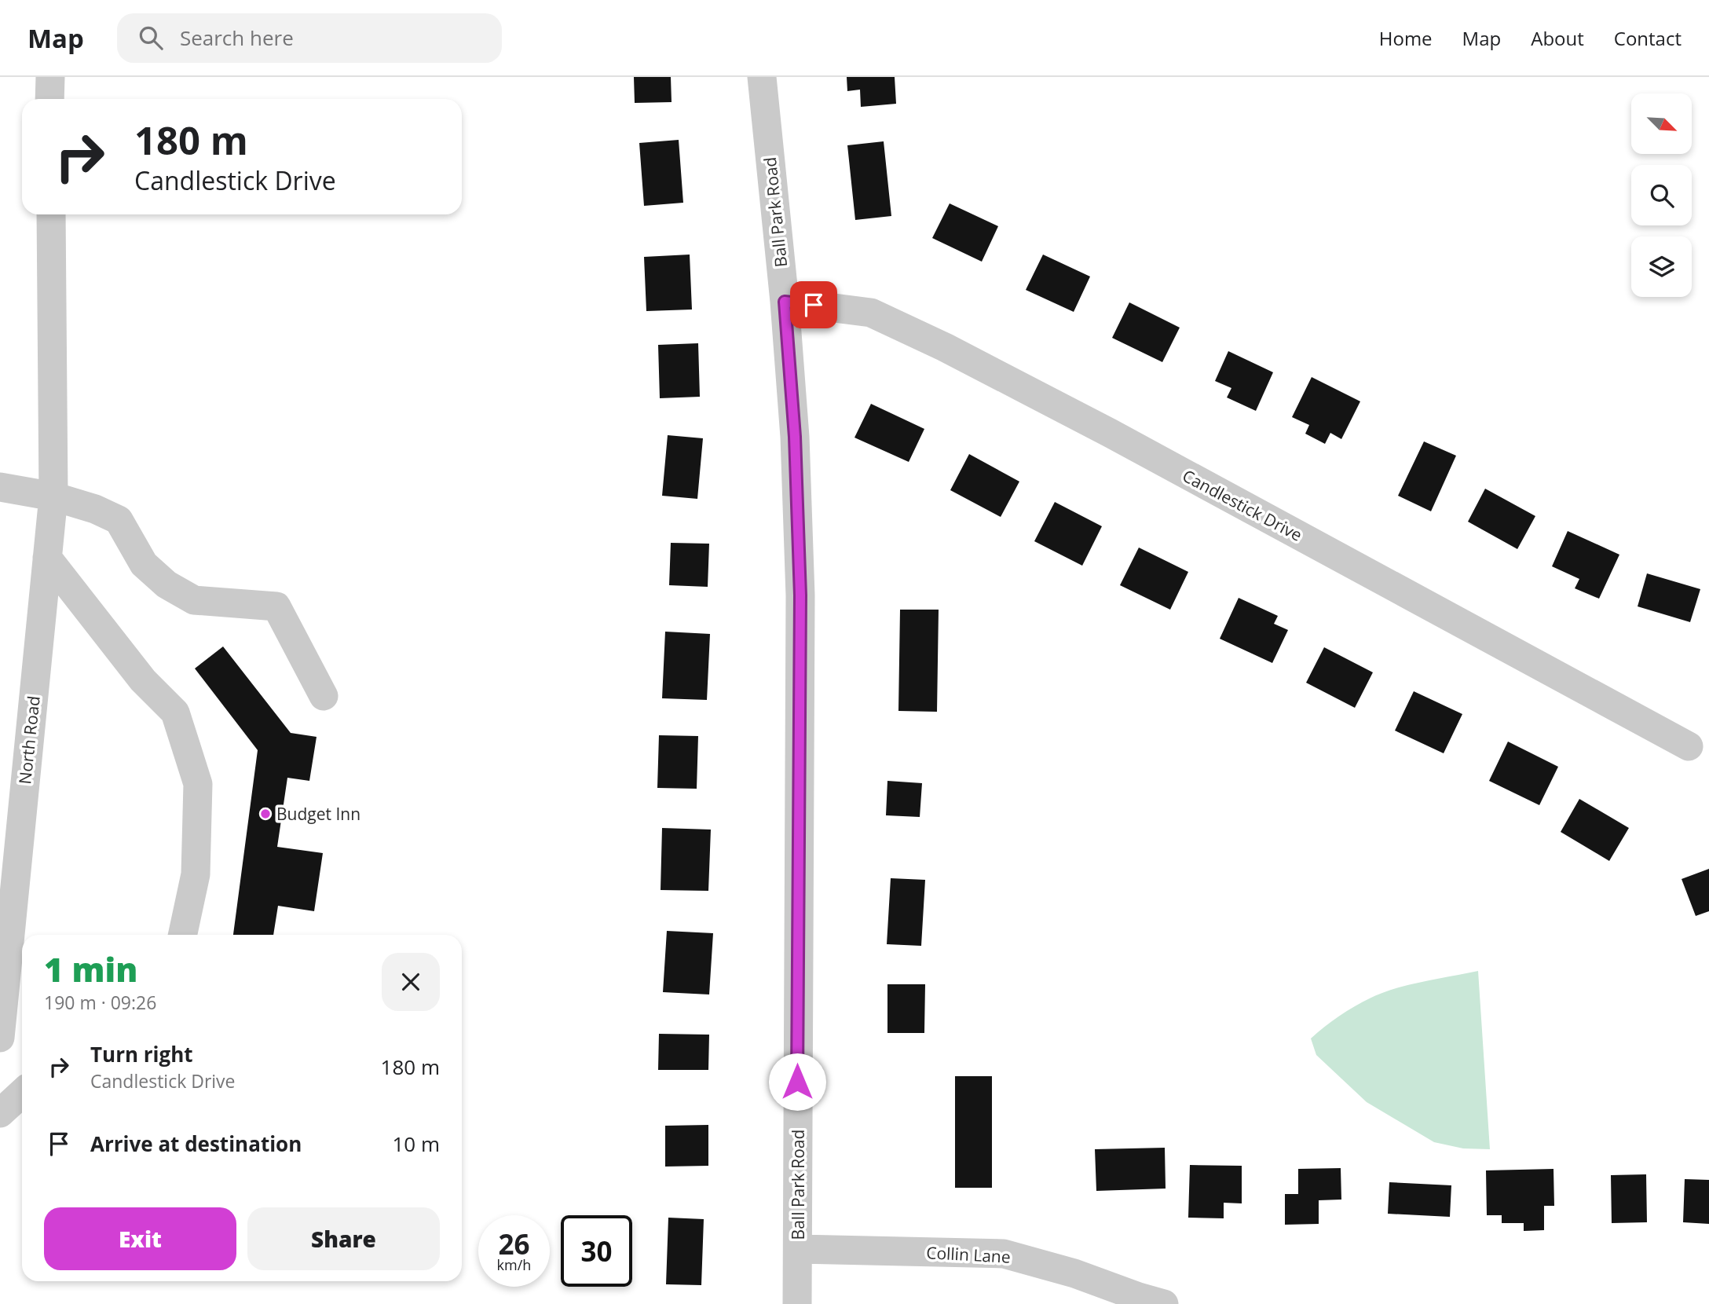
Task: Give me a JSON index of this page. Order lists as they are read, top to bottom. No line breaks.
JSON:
{"streets":{"street":["Ball Park Road","Candlestick Drive","North Road","Collin Lane"]},"crossings":[["Ball Park Road","Candlestick Drive"],["Ball Park Road","Collin Lane"]],"places":["Budget Inn"],"north":"bottom right","page":{"header":"Map","search":"Search here","nav":["Home","Map","About","Contact"],"turn":["180 m","Candlestick Drive"],"heading":["1 min","190 m · 09:26"],"list":[{"name":"Turn right","note":"Candlestick Drive","value":"180 m"},{"name":"Arrive at destination","value":"10 m"}],"buttons":["Exit","Share"],"speed":"26 km/h","limit":"30"}}
